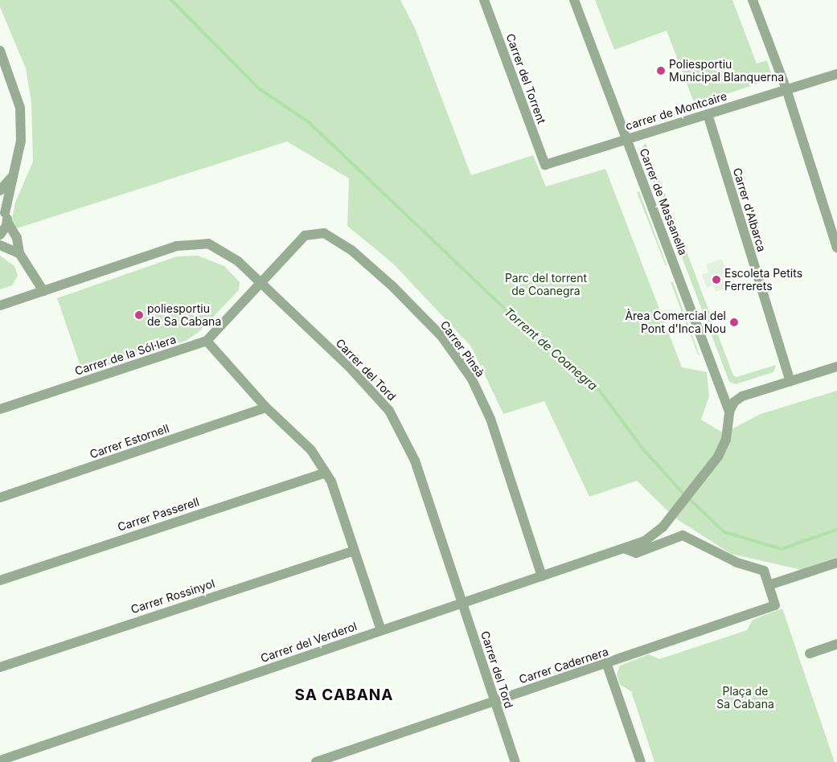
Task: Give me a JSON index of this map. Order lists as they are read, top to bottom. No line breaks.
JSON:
{"streets":{"street":["Carrer del Torrent","carrer de Montcaire","Carrer de Massanella","Carrer d'Albarca","Carrer Pinsà","Carrer de la Sól·lera","Carrer del Tord","Carrer Estornell","Carrer Passerell","Carrer Rossinyol","Carrer del Verderol","Carrer Cadernera"]},"crossings":[["Carrer del Torrent","carrer de Montcaire"],["carrer de Montcaire","Carrer de Massanella"],["carrer de Montcaire","Carrer d'Albarca"],["Carrer Pinsà","Carrer de la Sól·lera"],["Carrer Pinsà","Carrer del Tord"],["Carrer Pinsà","Carrer del Verderol"],["Carrer de la Sól·lera","Carrer del Tord"],["Carrer del Tord","Carrer del Verderol"],["Carrer del Tord","Carrer Cadernera"]],"districts":["SA CABANA"],"water":["Torrent de Coanegra"],"parks":["Parc del torrent de Coanegra","Plaça de Sa Cabana"],"places":["Poliesportiu Municipal Blanquerna","Escoleta Petits Ferrerets","poliesportiu de Sa Cabana","Àrea Comercial del Pont d'Inca Nou"]}
